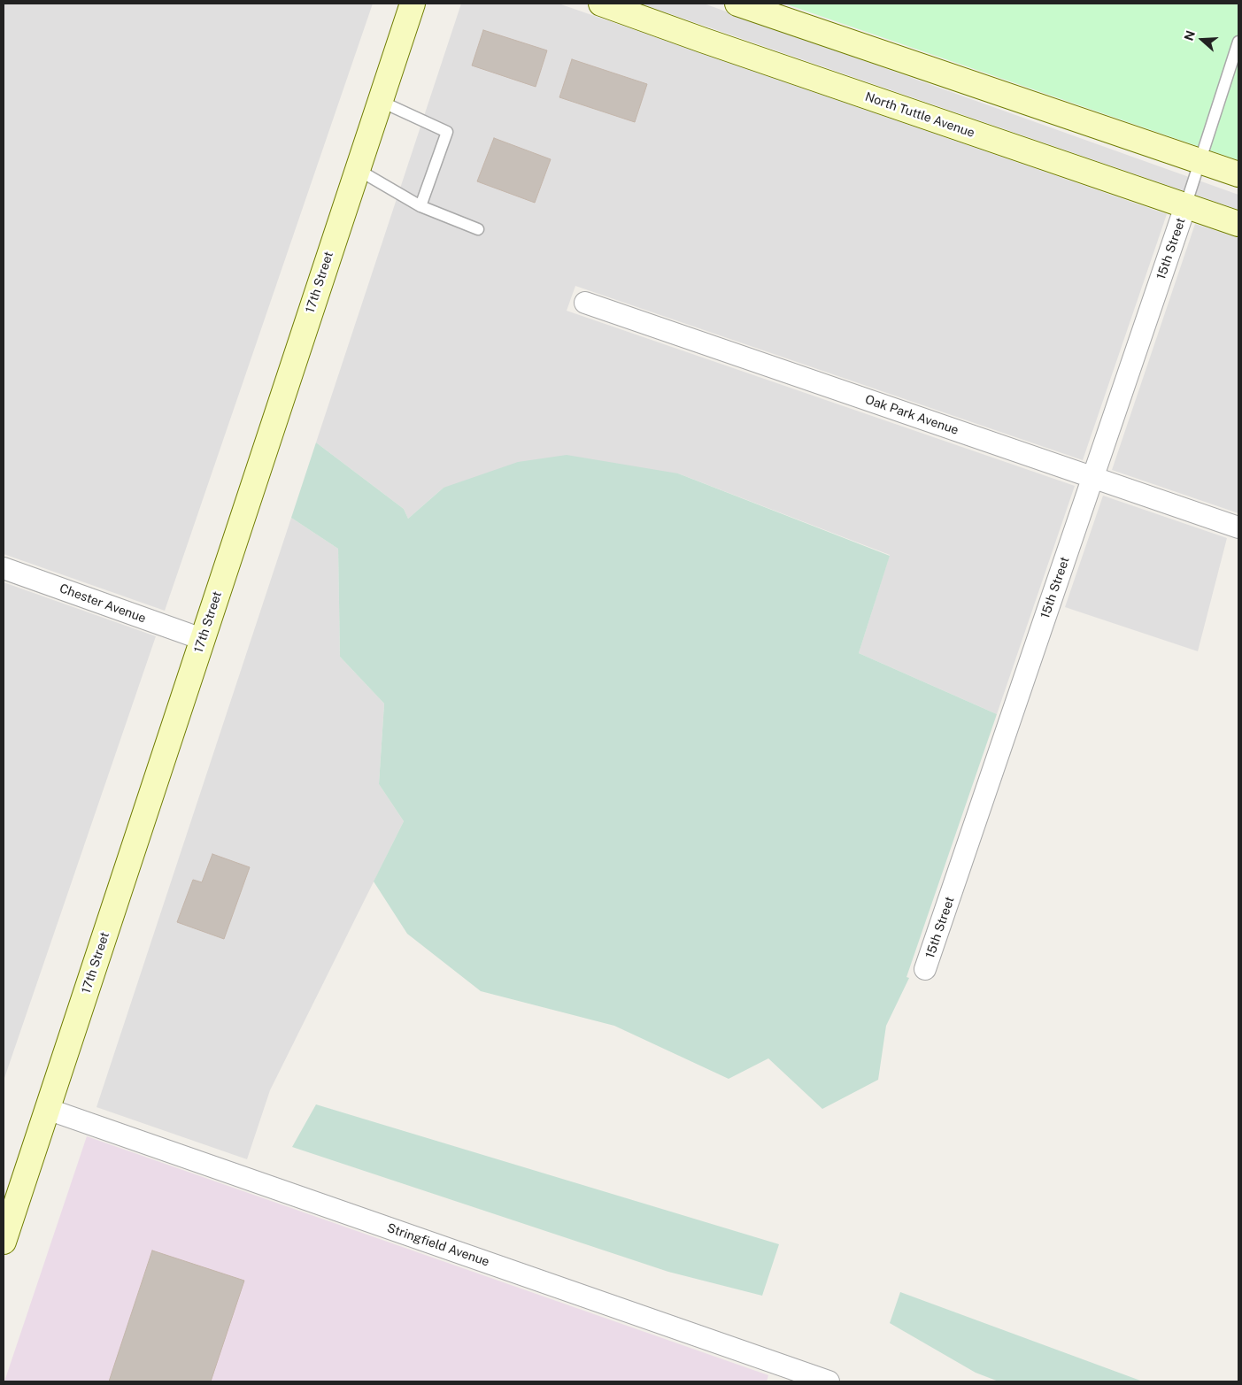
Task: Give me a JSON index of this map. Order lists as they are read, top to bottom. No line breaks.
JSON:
{"streets":{"main road":["North Tuttle Avenue","17th Street"],"street":["15th Street","Oak Park Avenue","Chester Avenue","Stringfield Avenue"]},"crossings":[["North Tuttle Avenue","15th Street"],["15th Street","Oak Park Avenue"],["17th Street","Chester Avenue"],["17th Street","Stringfield Avenue"]],"north":"left"}
